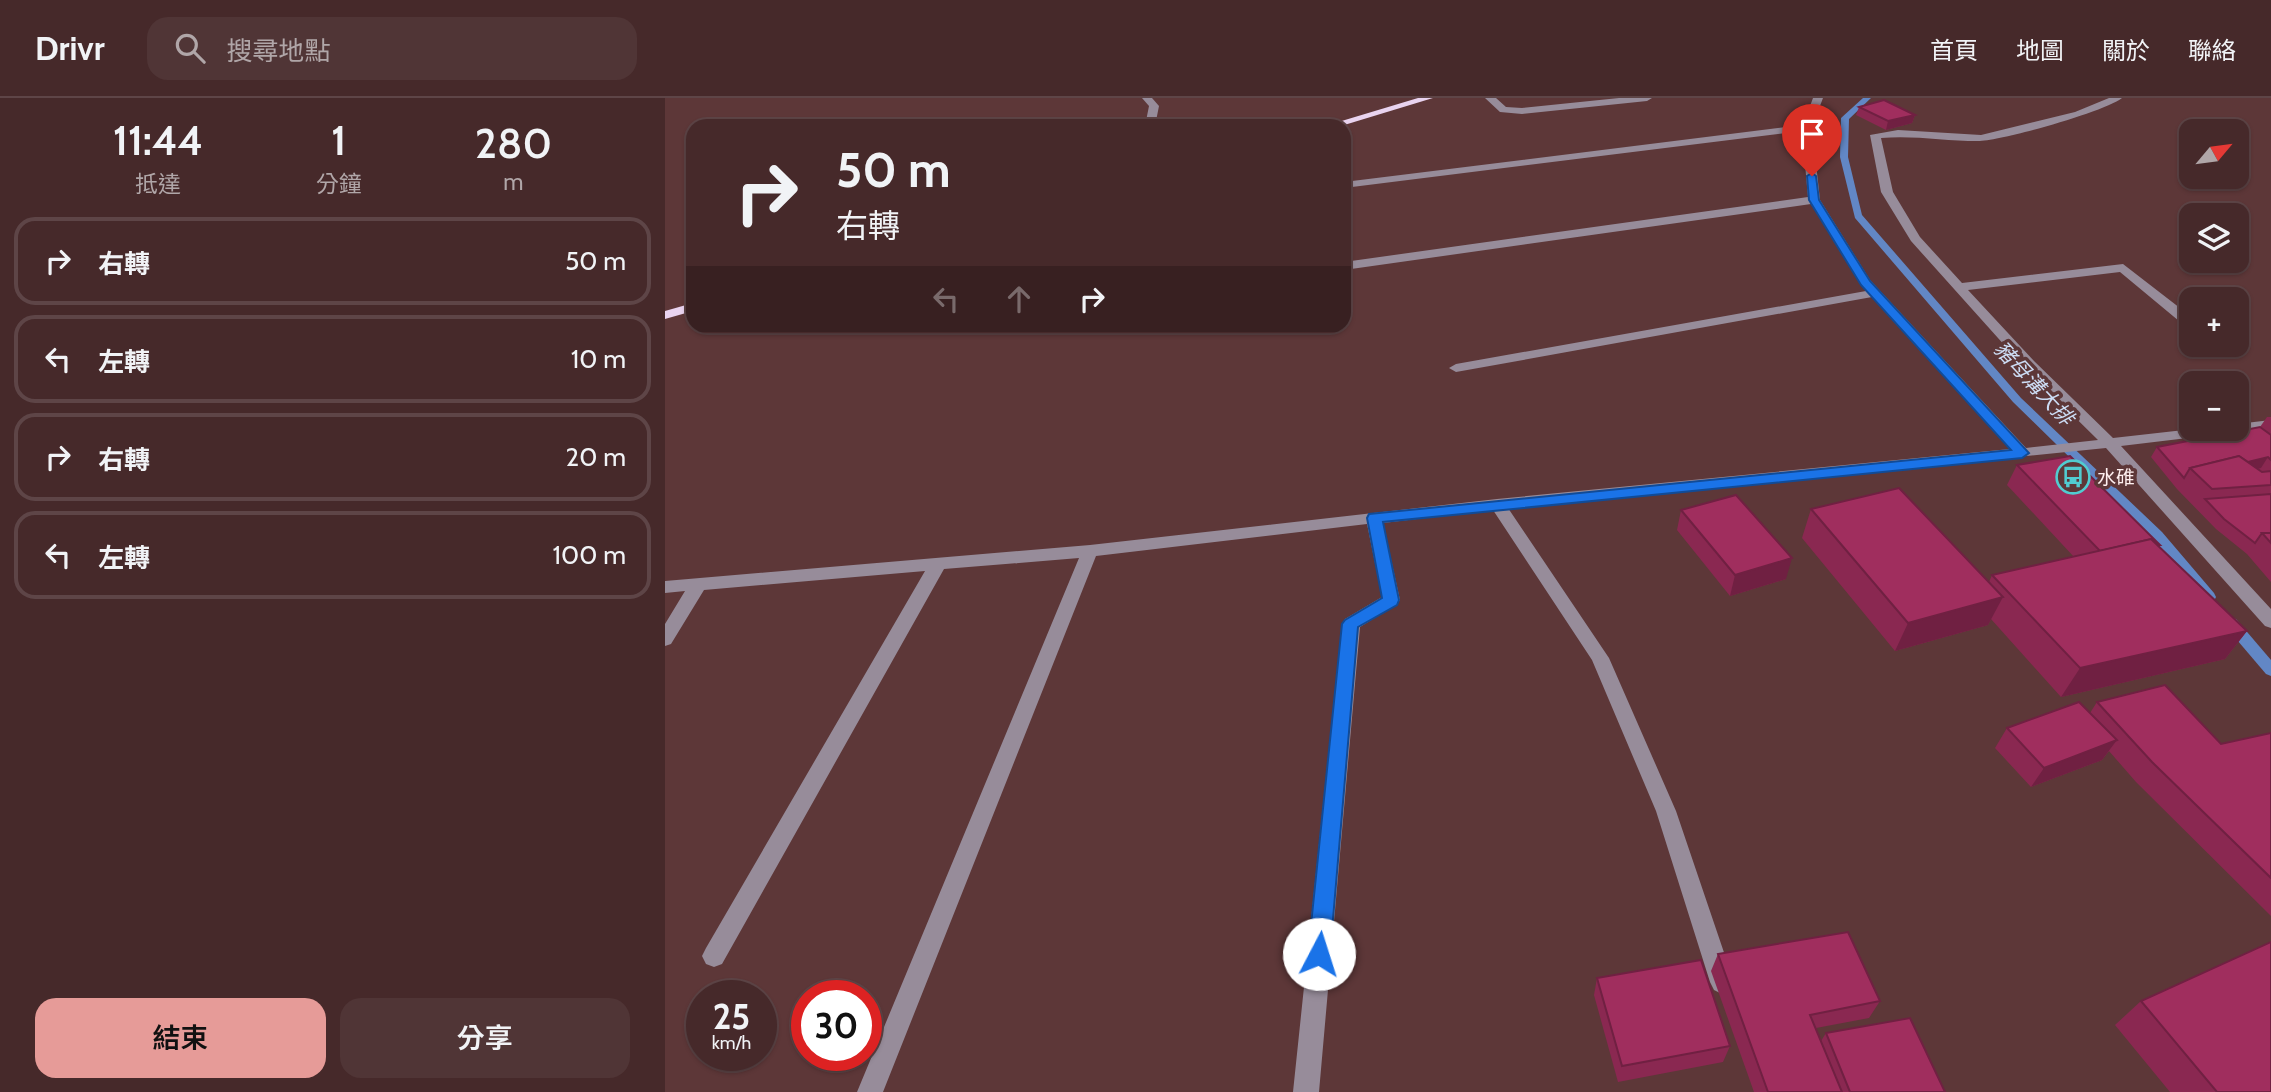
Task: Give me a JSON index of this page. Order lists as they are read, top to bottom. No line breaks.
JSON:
{"water":["豬母溝大排"],"places":{"bus stop":["水碓"]},"north":"top right","page":{"header":"Drivr","search":"搜尋地點","nav":["首頁","地圖","關於","聯絡"],"eta":["11:44","抵達","1","分鐘","280","m"],"map_buttons":["+","−"],"turn":["50 m","右轉"],"list":[{"name":"右轉","value":"50 m"},{"name":"左轉","value":"10 m"},{"name":"右轉","value":"20 m"},{"name":"左轉","value":"100 m"}],"speed":"25 km/h","limit":"30","buttons":["結束","分享"]}}
